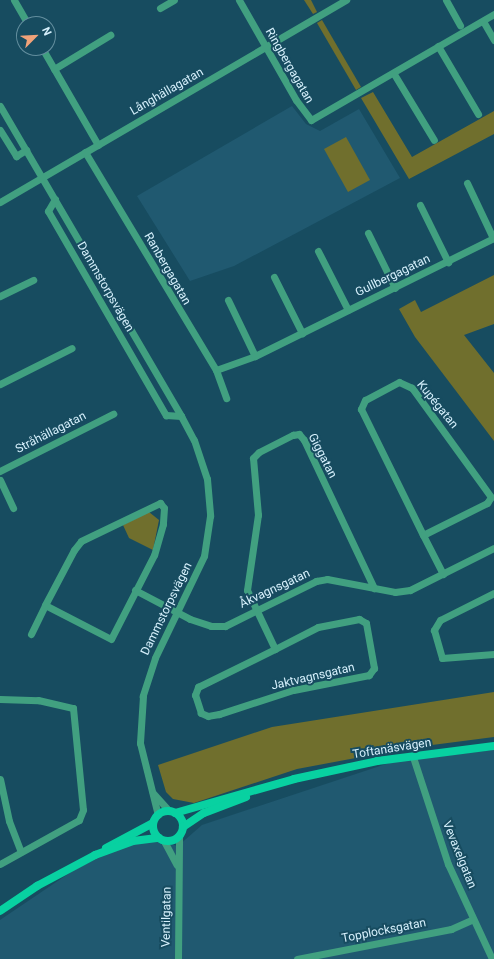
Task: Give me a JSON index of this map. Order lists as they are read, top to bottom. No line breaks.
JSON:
{"streets":{"street":["Ringbergagatan","Långhällagatan","Ranbergagatan","Gullbergagatan","Dammstorpsvägen","Kupégatan","Stråhällagatan","Giggatan","Åkvagnsgatan","Jaktvagnsgatan","Toftanäsvägen","Vevaxelgatan","Ventilgatan","Topplocksgatan"]},"crossings":[["Ringbergagatan","Långhällagatan"],["Långhällagatan","Ranbergagatan"],["Långhällagatan","Dammstorpsvägen"],["Ranbergagatan","Gullbergagatan"],["Dammstorpsvägen","Åkvagnsgatan"],["Dammstorpsvägen","Toftanäsvägen"],["Dammstorpsvägen","Ventilgatan"],["Kupégatan","Åkvagnsgatan"],["Giggatan","Åkvagnsgatan"],["Toftanäsvägen","Vevaxelgatan"],["Toftanäsvägen","Ventilgatan"],["Vevaxelgatan","Topplocksgatan"]],"north":"top right"}
